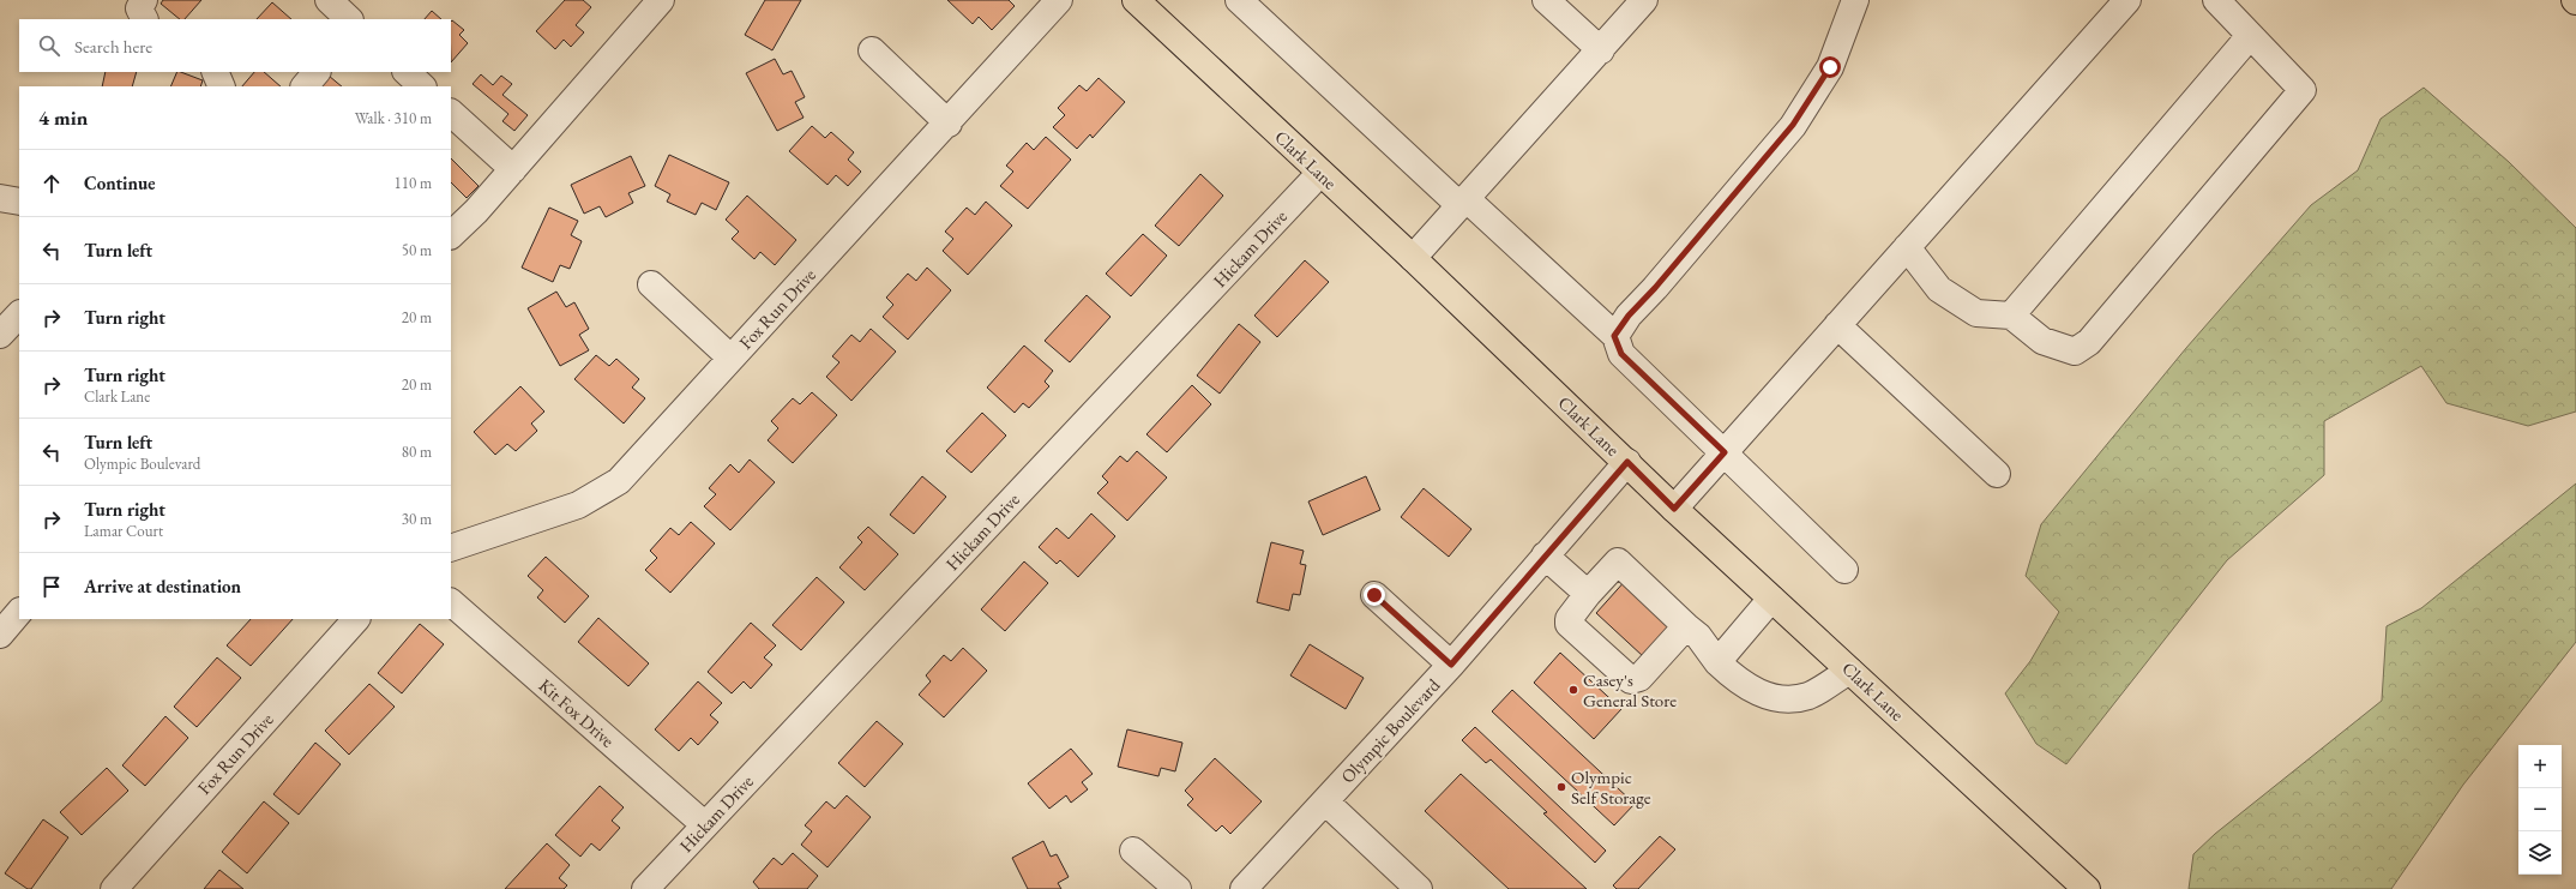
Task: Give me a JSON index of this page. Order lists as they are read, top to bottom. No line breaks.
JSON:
{"streets":{"main road":["Clark Lane"],"street":["Hickam Drive","Fox Run Drive","Kit Fox Drive","Olympic Boulevard"]},"crossings":[["Clark Lane","Hickam Drive"],["Clark Lane","Olympic Boulevard"],["Hickam Drive","Kit Fox Drive"]],"places":["Casey's General Store","Olympic Self Storage"],"page":{"search":"Search here","heading":["4 min","Walk · 310 m"],"list":[["Continue","110 m"],["Turn left","50 m"],["Turn right","20 m"],["Turn right","Clark Lane","20 m"],["Turn left","Olympic Boulevard","80 m"],["Turn right","Lamar Court","30 m"],"Arrive at destination"],"map_buttons":["+","−"]}}
